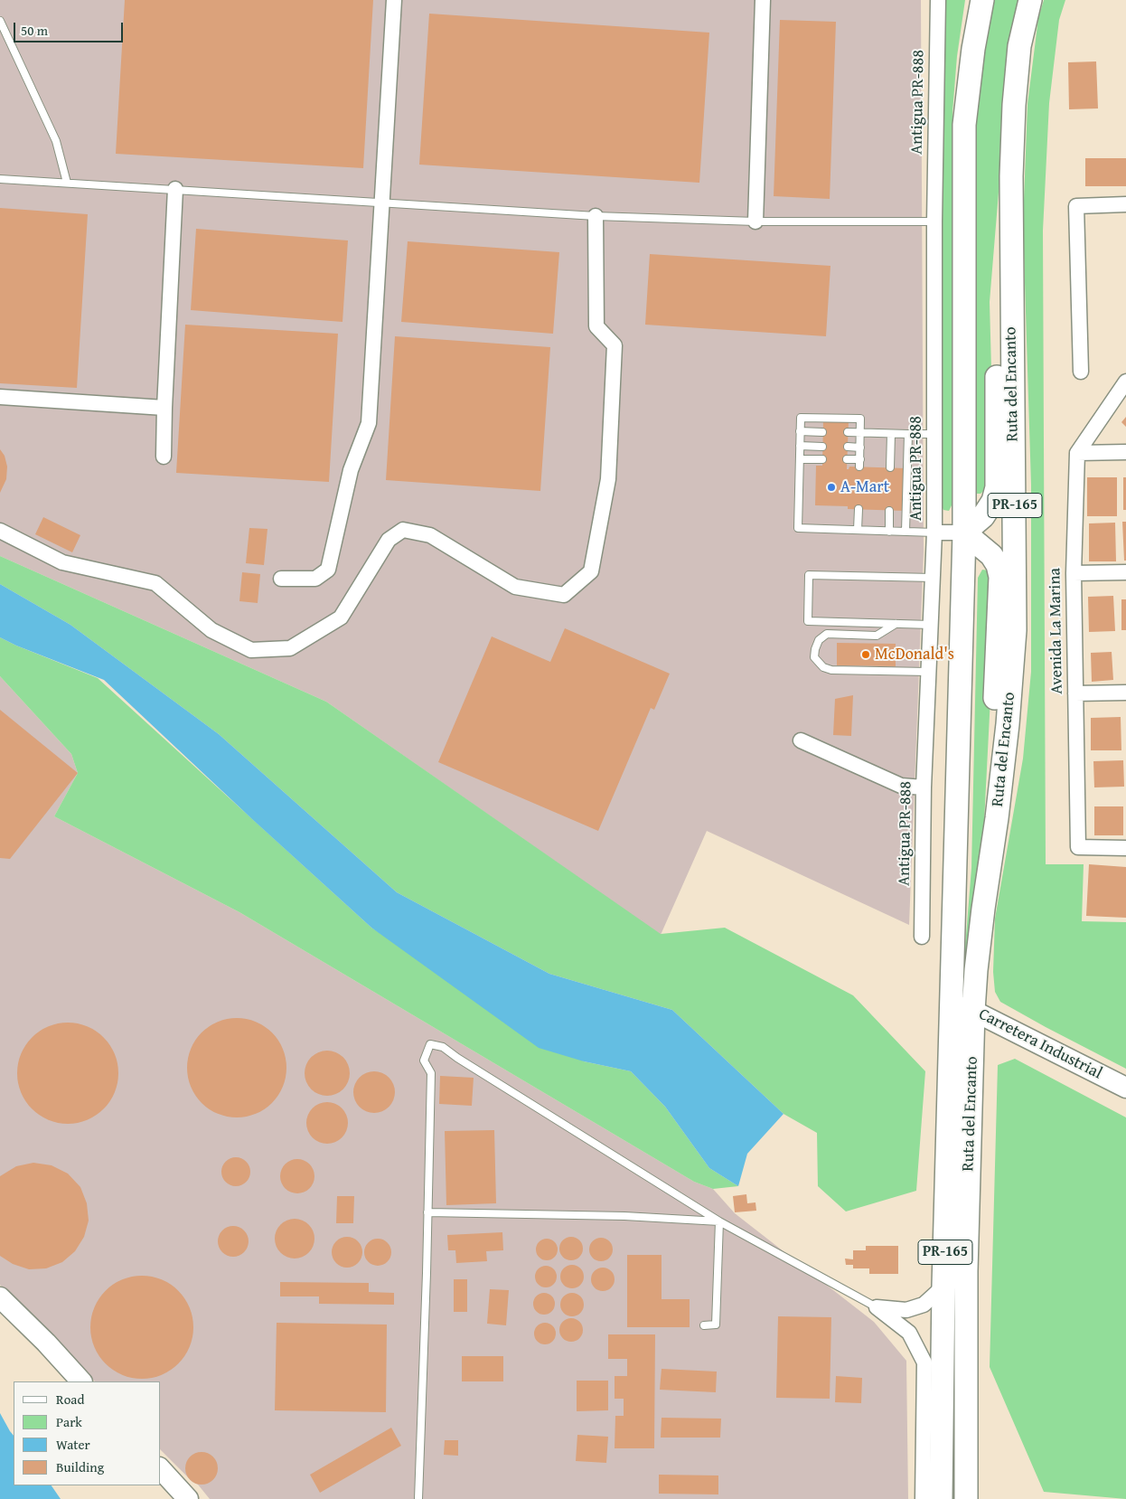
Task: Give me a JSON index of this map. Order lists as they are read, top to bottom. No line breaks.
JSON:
{"streets":{"main road":["Ruta del Encanto","PR-165"],"street":["Antigua PR-888","Avenida La Marina","Carretera Industrial"]},"crossings":[["Ruta del Encanto","Carretera Industrial"]],"places":["A-Mart","McDonald's"],"legend":["Road","Park","Water","Building"],"scale_bar":"50 m"}
